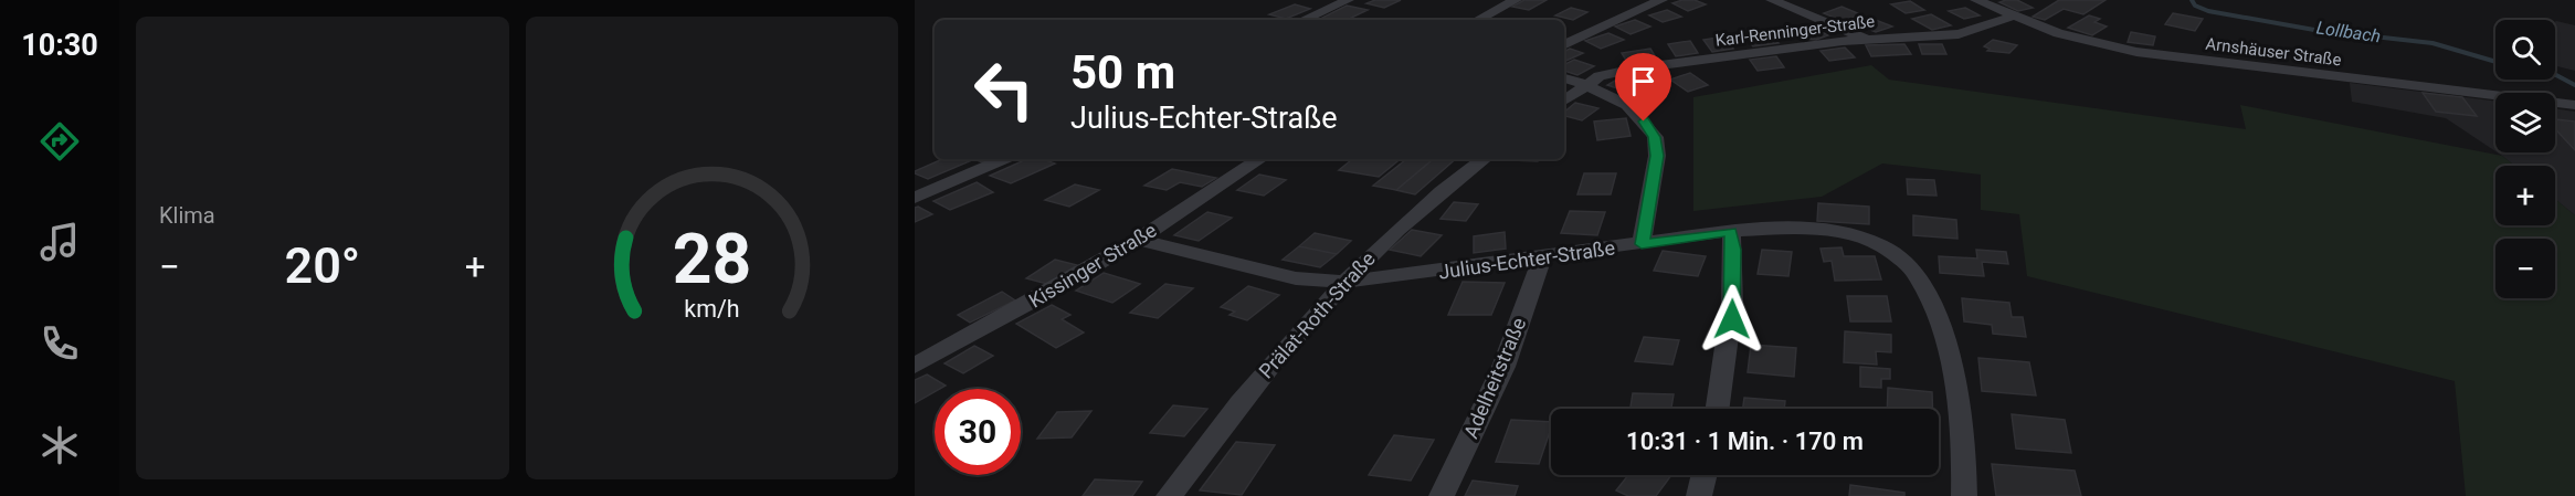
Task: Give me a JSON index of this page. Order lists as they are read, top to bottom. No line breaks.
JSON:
{"streets":{"street":["Karl-Renninger-Straße","Arnshäuser Straße","Julius-Echter-Straße","Kissinger Straße","Prälat-Roth-Straße","Adelheitstraße"]},"crossings":[["Karl-Renninger-Straße","Arnshäuser Straße"],["Julius-Echter-Straße","Kissinger Straße"],["Julius-Echter-Straße","Prälat-Roth-Straße"],["Julius-Echter-Straße","Adelheitstraße"]],"water":["Lollbach"],"page":{"tabs":"10:30","tile":"Klima","map_buttons":["+","−"],"turn":["50 m","Julius-Echter-Straße"],"heat":["−","20°","+"],"limit":"30","trip":"10:31 · 1 Min. · 170 m","gauge":["28","km/h"]}}
